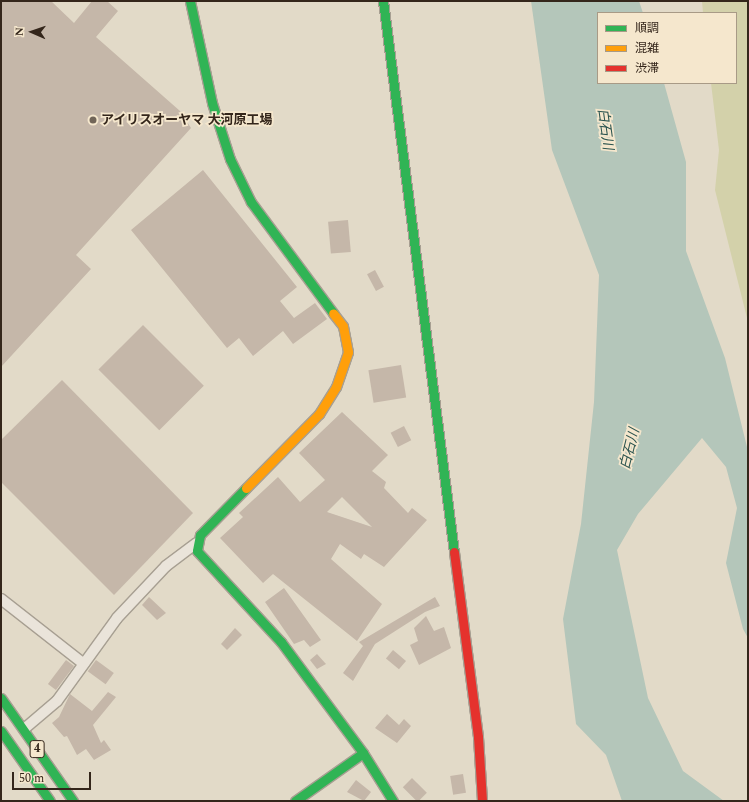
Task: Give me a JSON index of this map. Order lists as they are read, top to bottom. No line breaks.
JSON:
{"streets":{"main road":["4"]},"water":["白石川"],"places":["アイリスオーヤマ 大河原工場"],"legend":["順調","混雑","渋滞"],"scale_bar":"50 m","north":"left"}
